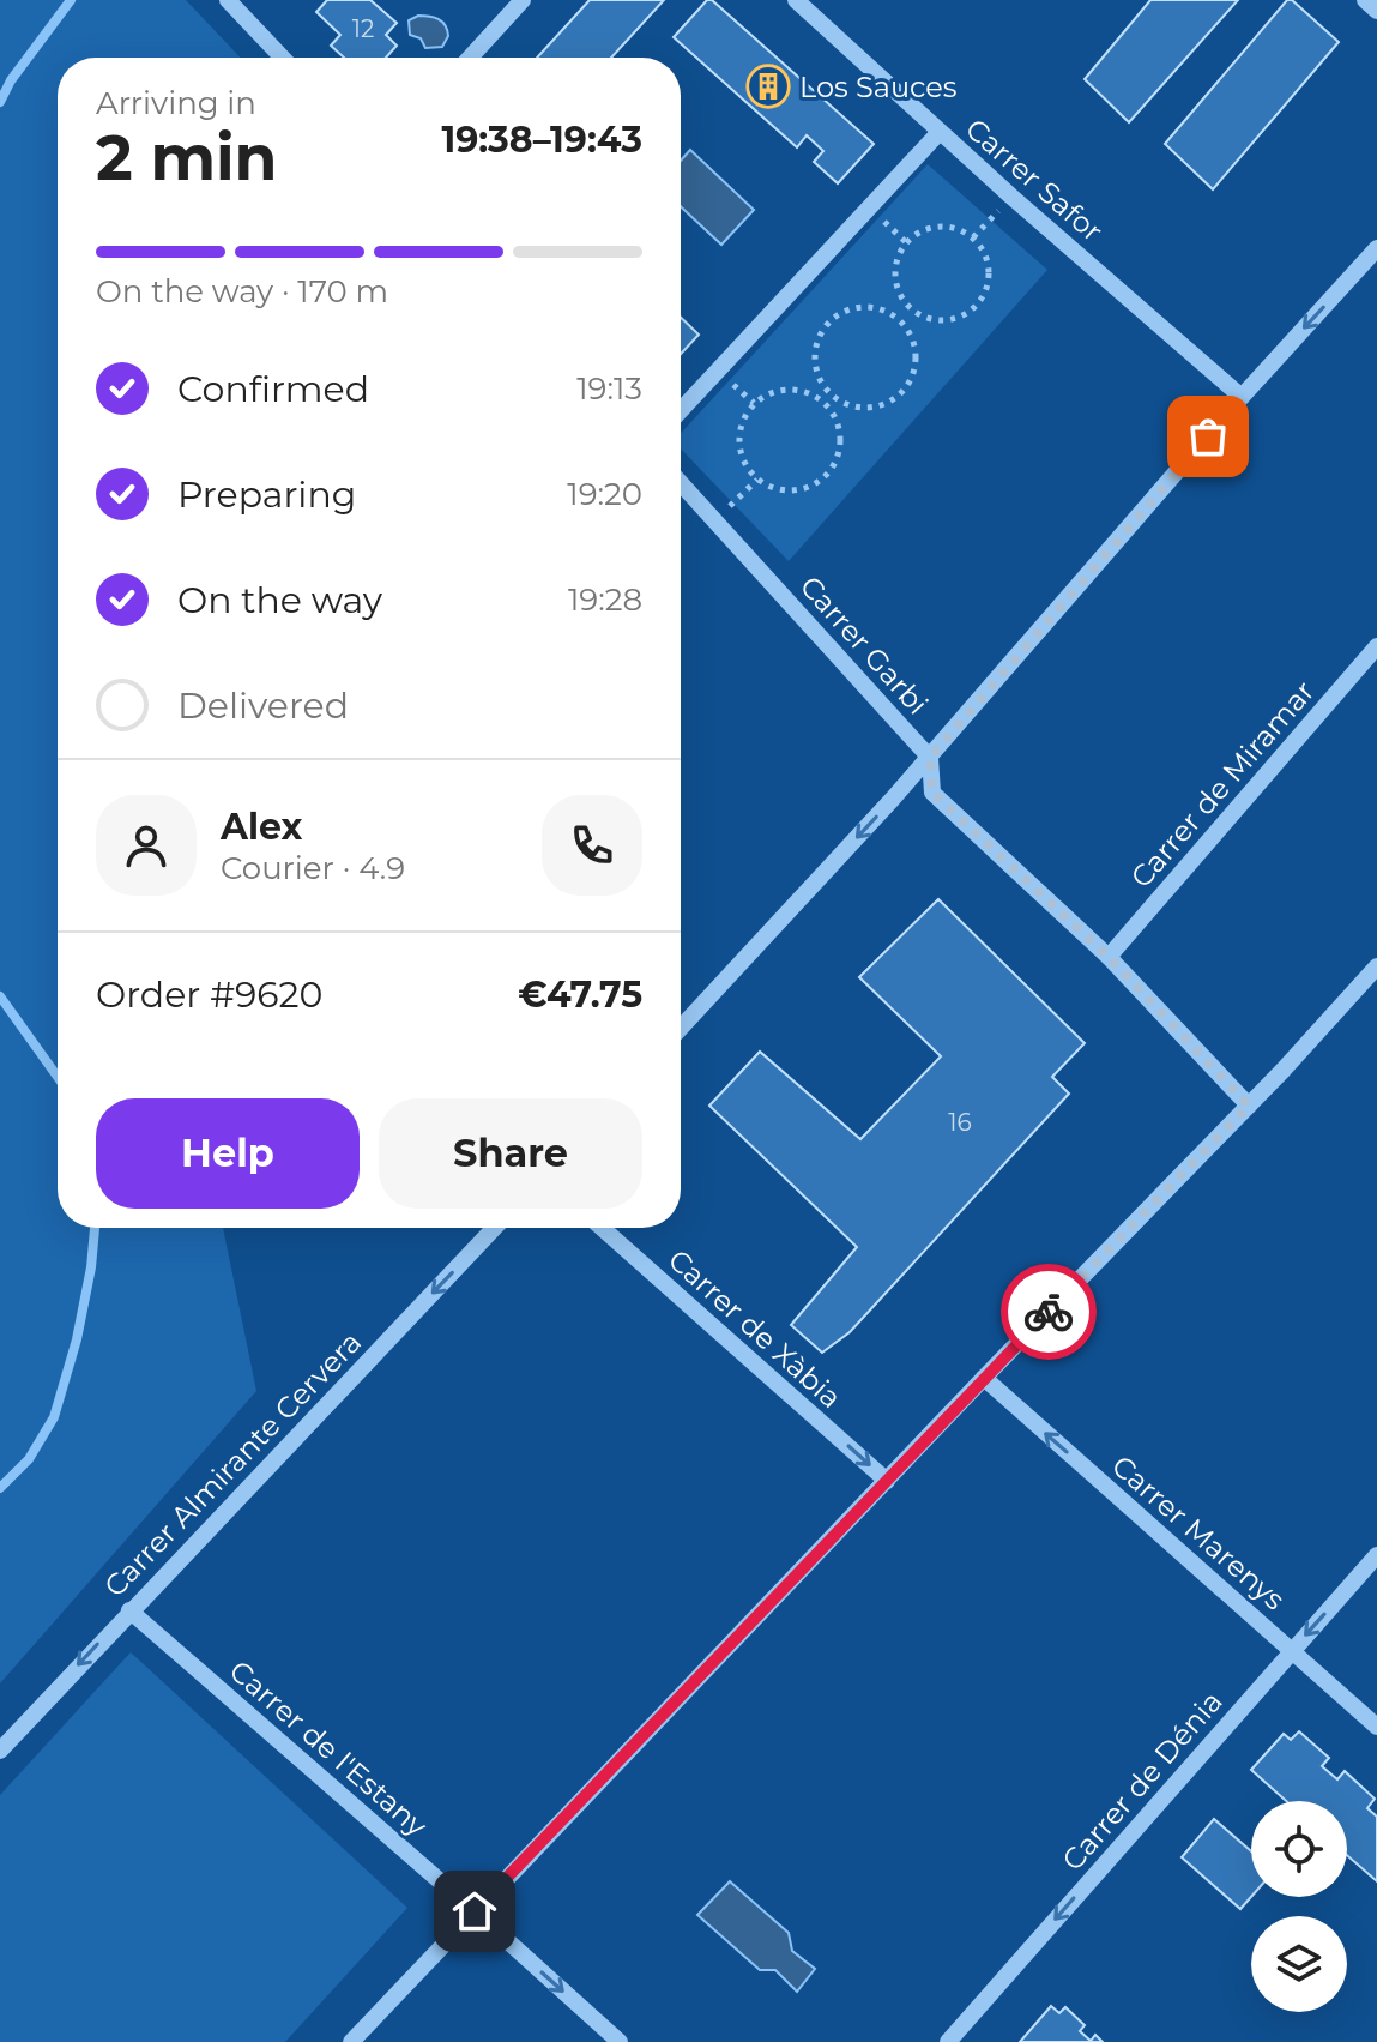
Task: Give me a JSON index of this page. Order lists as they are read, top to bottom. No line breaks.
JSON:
{"streets":{"street":["Carrer Safor","Carrer Garbi","Carrer de Miramar","Carrer de Xàbia","Carrer Almirante Cervera","Carrer Marenys","Carrer de l'Estany","Carrer de Dénia"]},"crossings":[["Carrer Garbi","Carrer de Miramar"],["Carrer Almirante Cervera","Carrer de l'Estany"],["Carrer Marenys","Carrer de Dénia"]],"one_way":["Carrer de Xàbia","Carrer Almirante Cervera","Carrer Marenys","Carrer de Dénia"],"places":{"building":["Los Sauces"]},"house_numbers":["12","16"],"page":{"heading":["2 min","Arriving in","19:38–19:43"],"panel":["Alex","Courier · 4.9","Order #9620","€47.75"],"bar":"On the way · 170 m","list":[["Confirmed","19:13"],["Preparing","19:20"],["On the way","19:28"],"Delivered"],"buttons":["Help","Share"]}}
